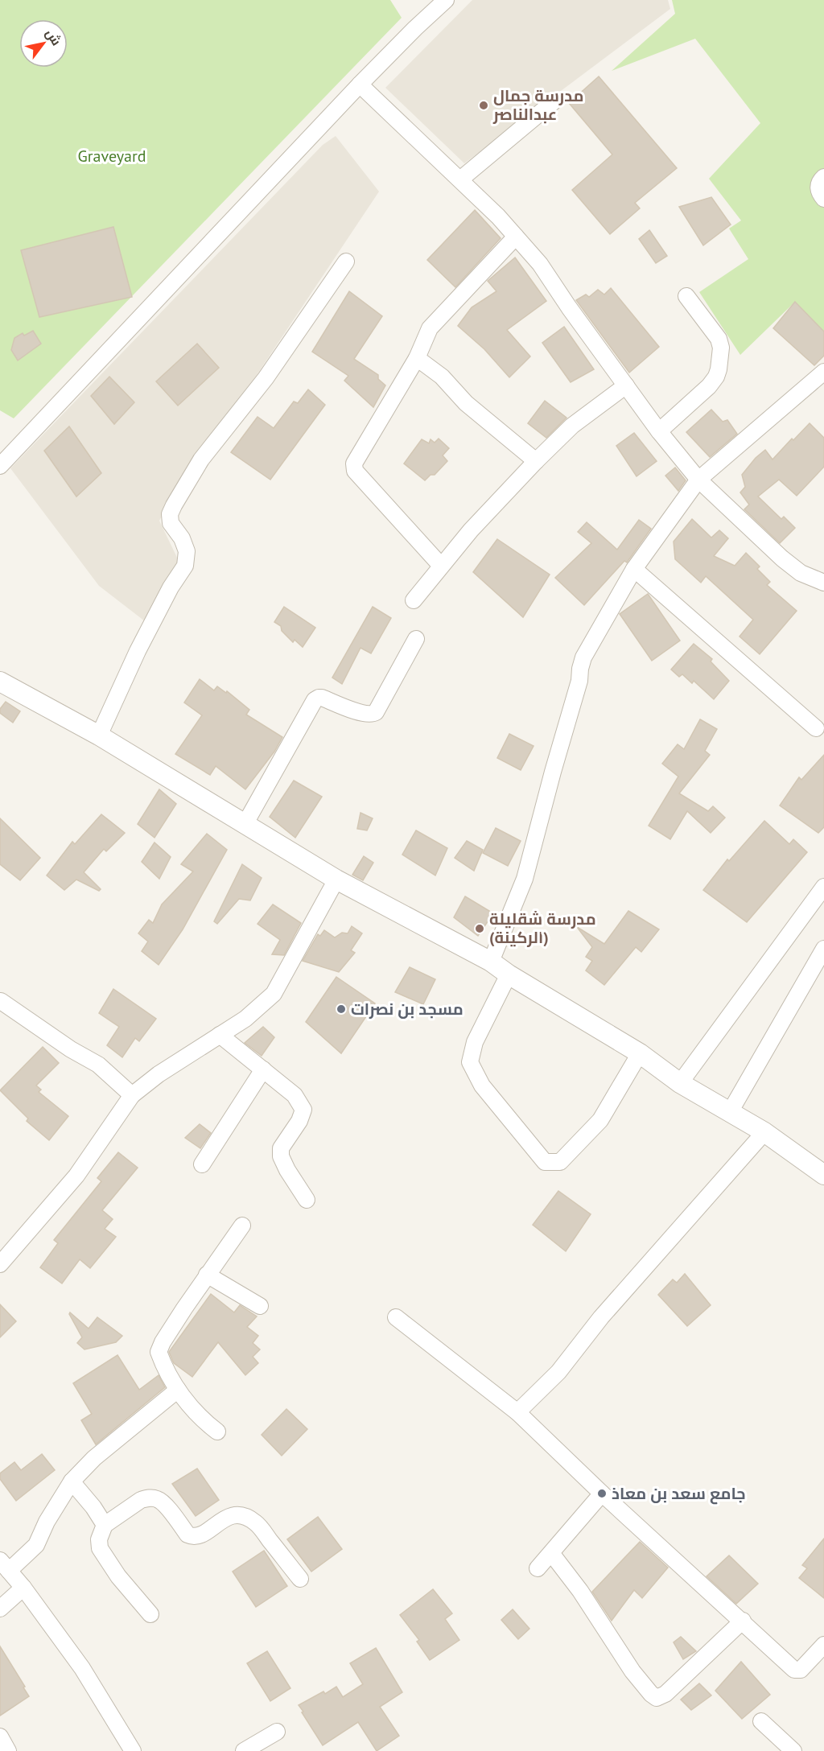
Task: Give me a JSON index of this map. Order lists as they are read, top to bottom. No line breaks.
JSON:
{"parks":["Graveyard"],"places":["مدرسة جمال عبدالناصر","مدرسة شقليلة (الركينة)","مسجد بن نصرات","جامع سعد بن معاذ"],"north":"top right"}
